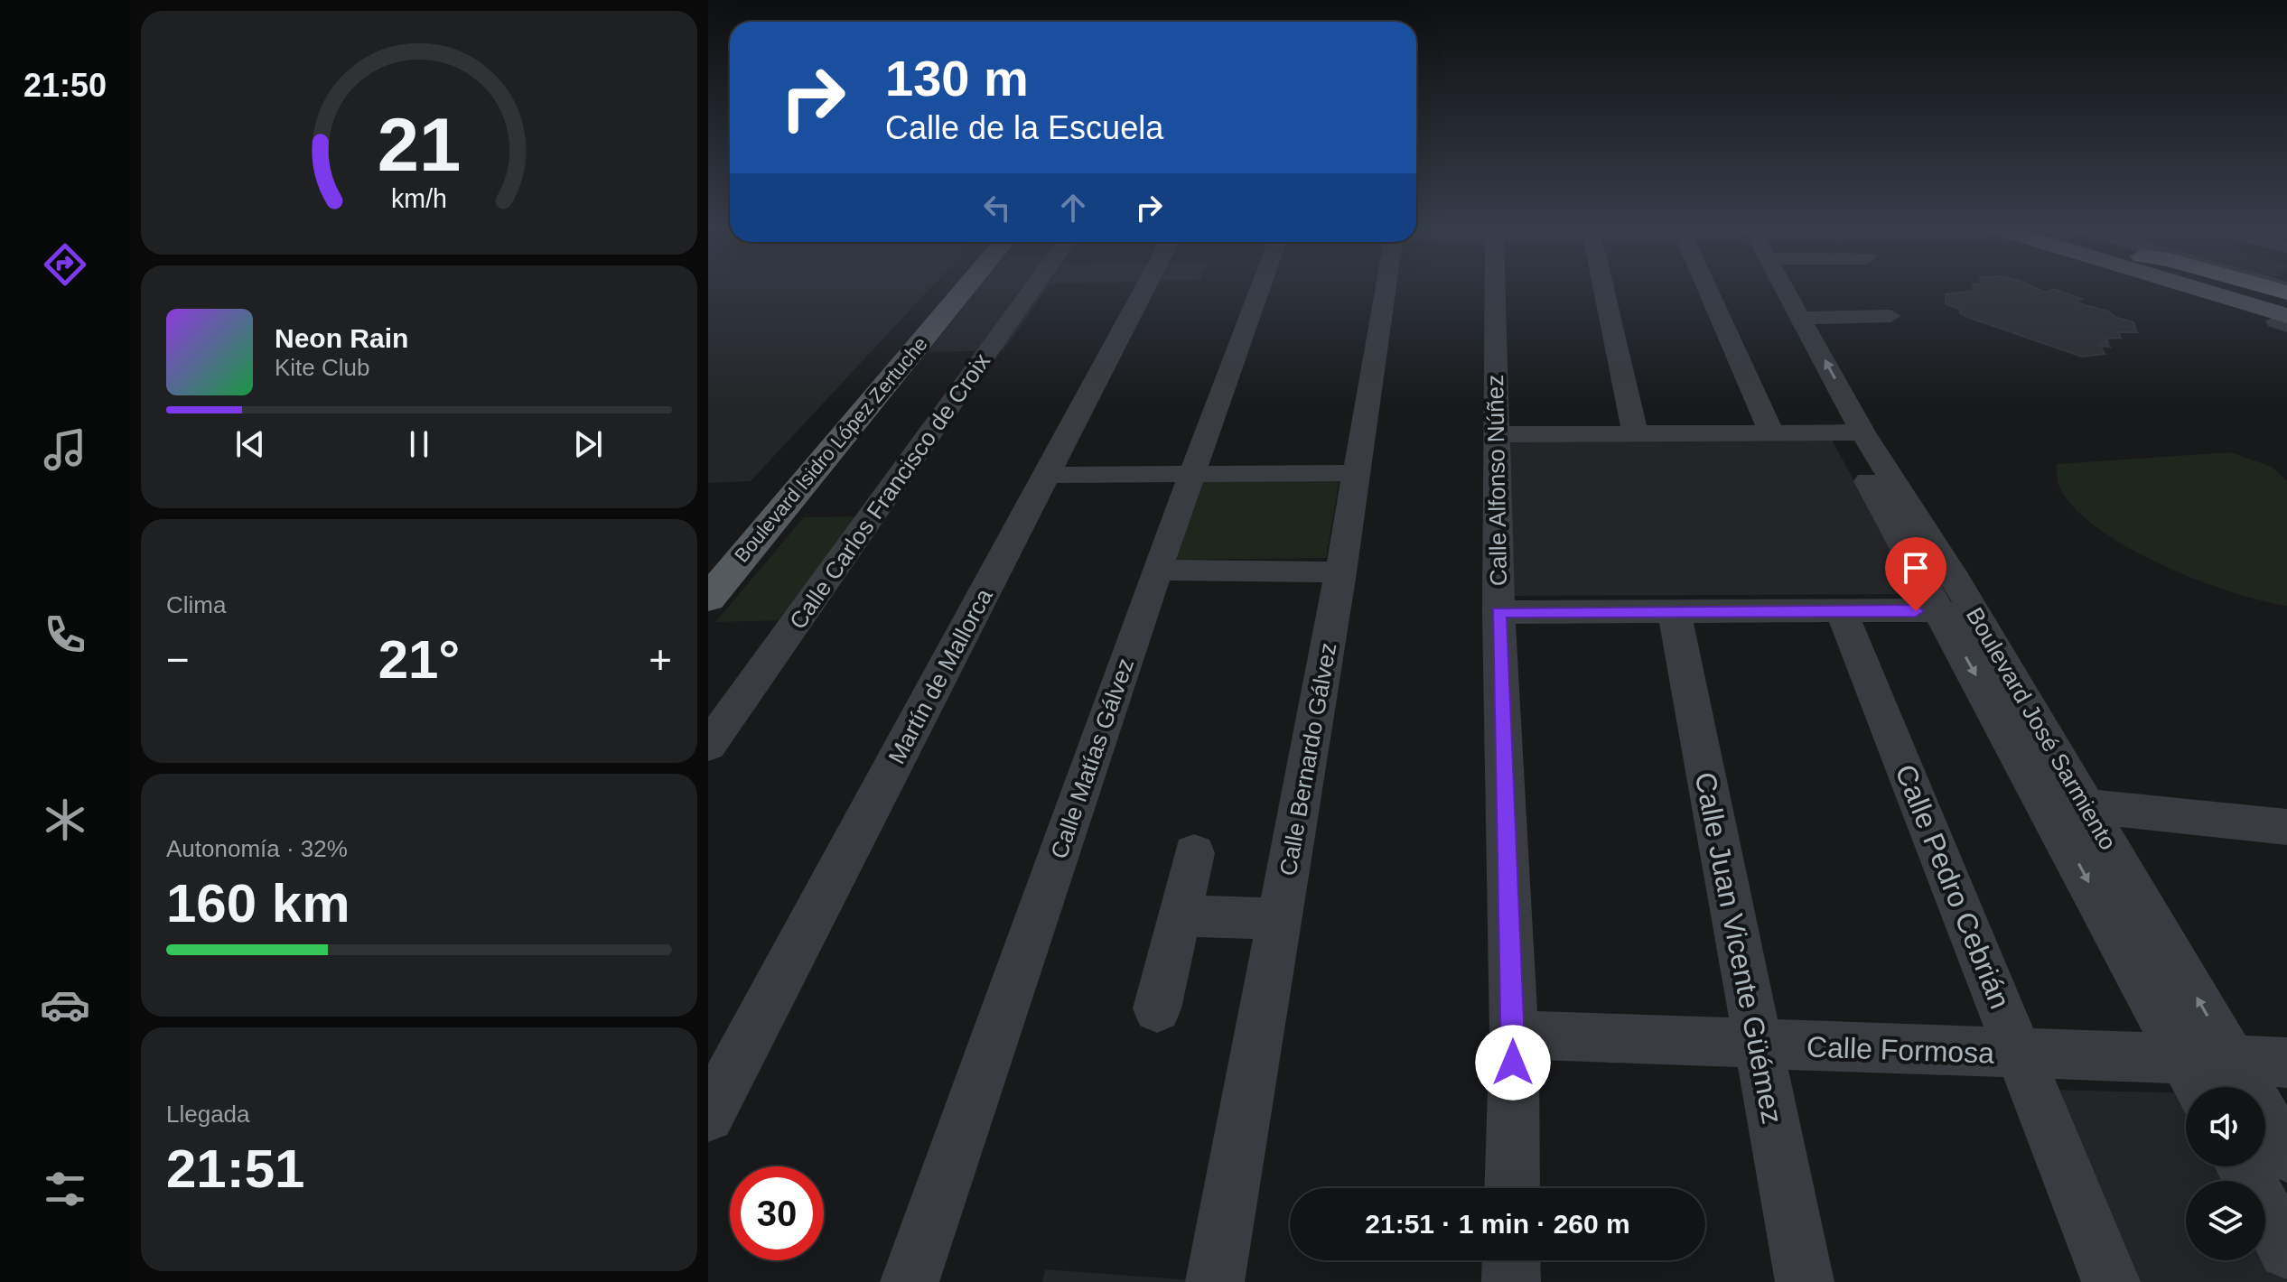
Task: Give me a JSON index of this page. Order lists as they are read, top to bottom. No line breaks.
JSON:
{"streets":{"main road":["Boulevard Isidro López Zertuche"],"street":["Calle Alfonso Núñez","Calle Carlos Francisco de Croix","Martín de Mallorca","Boulevard José Sarmiento","Calle Matías Gálvez","Calle Bernardo Gálvez","Calle Pedro Cebrián","Calle Juan Vicente Güémez","Calle Formosa"]},"crossings":[["Calle Alfonso Núñez","Calle Formosa"],["Boulevard José Sarmiento","Calle Formosa"],["Calle Pedro Cebrián","Calle Formosa"],["Calle Juan Vicente Güémez","Calle Formosa"]],"page":{"tabs":"21:50","turn":["130 m","Calle de la Escuela"],"song":["Neon Rain","Kite Club"],"tile":["Clima",["Autonomía · 32%","160 km"],["Llegada","21:51"]],"heat":["−","21°","+"],"limit":"30","trip":"21:51 · 1 min · 260 m","gauge":["21","km/h"]}}
